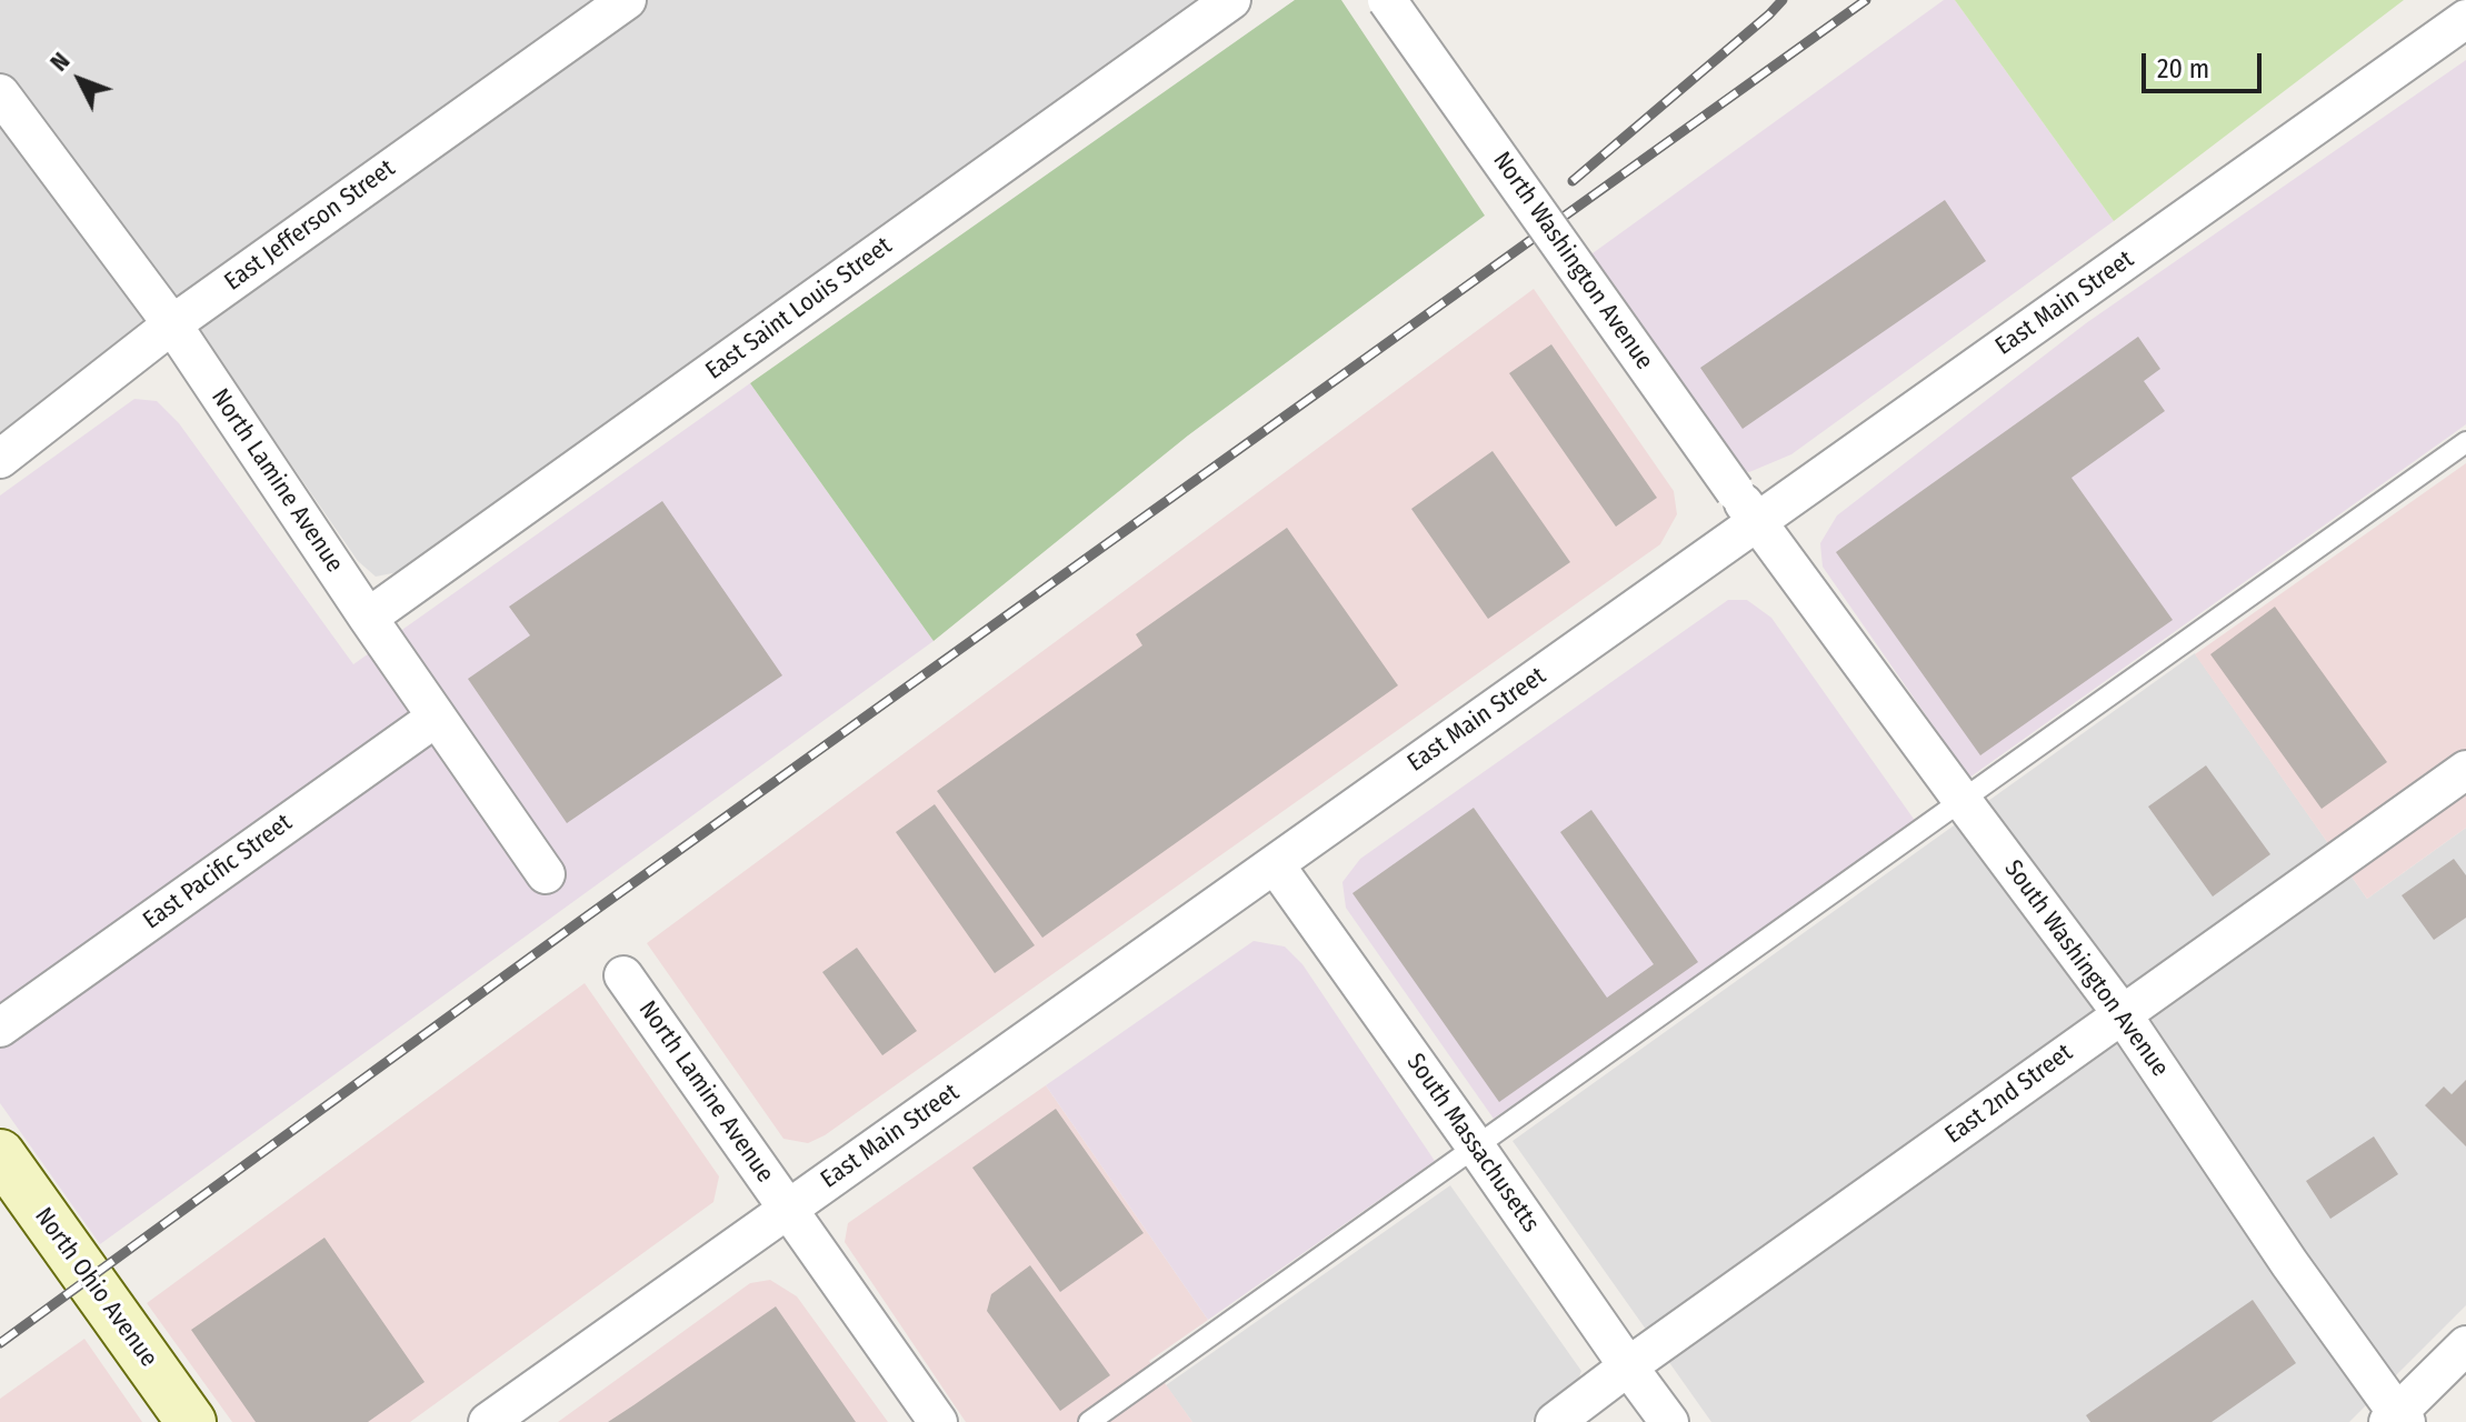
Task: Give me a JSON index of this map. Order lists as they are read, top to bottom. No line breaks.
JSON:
{"streets":{"main road":["North Ohio Avenue"],"street":["East Jefferson Street","North Washington Avenue","East Main Street","East Saint Louis Street","North Lamine Avenue","East Pacific Street","South Washington Avenue","East 2nd Street","South Massachusetts"]},"crossings":[["East Jefferson Street","North Lamine Avenue"],["North Washington Avenue","East Main Street"],["North Washington Avenue","South Washington Avenue"],["East Main Street","North Lamine Avenue"],["East Main Street","South Washington Avenue"],["East Main Street","South Massachusetts"],["East Saint Louis Street","North Lamine Avenue"],["North Lamine Avenue","East Pacific Street"],["South Washington Avenue","East 2nd Street"],["East 2nd Street","South Massachusetts"]],"scale_bar":"20 m","north":"top left"}
